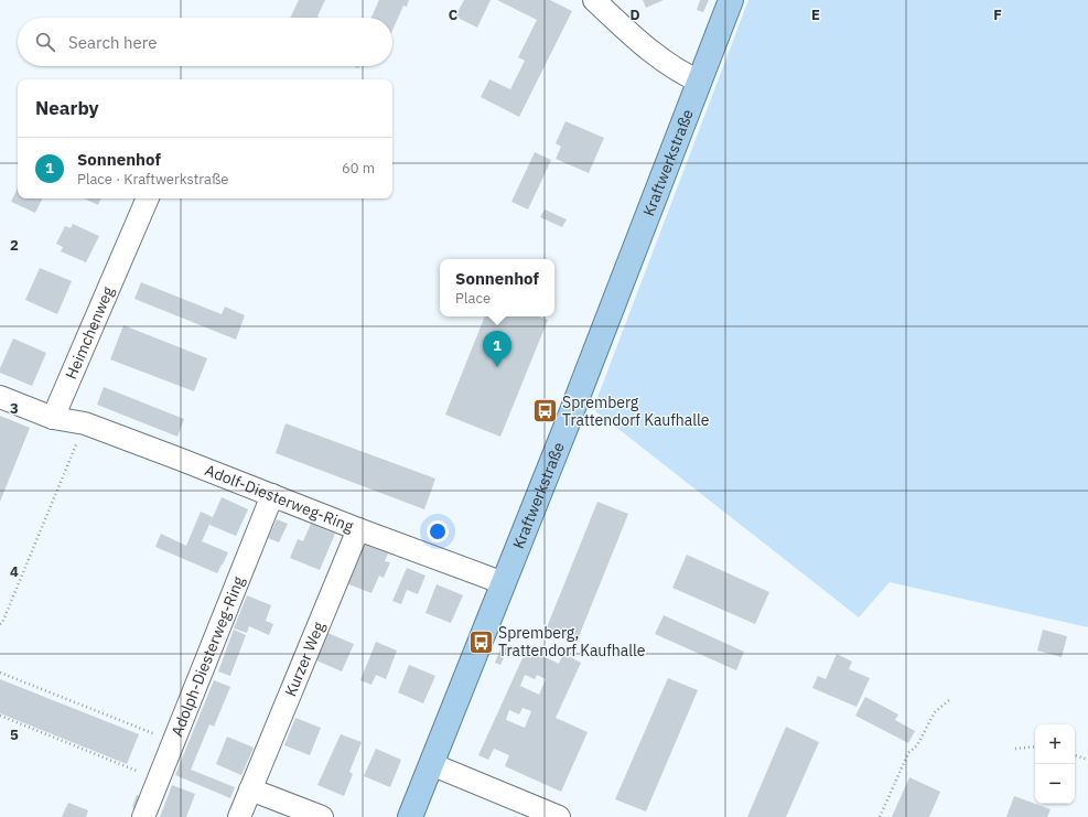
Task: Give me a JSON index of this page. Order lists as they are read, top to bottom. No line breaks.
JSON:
{"streets":{"main road":["Kraftwerkstraße"],"street":["Heimchenweg","Adolf-Diesterweg-Ring","Adolph-Diesterweg-Ring","Kurzer Weg"]},"crossings":[["Kraftwerkstraße","Adolf-Diesterweg-Ring"],["Heimchenweg","Adolf-Diesterweg-Ring"],["Adolf-Diesterweg-Ring","Adolph-Diesterweg-Ring"],["Adolf-Diesterweg-Ring","Kurzer Weg"]],"places":{"bus stop":["Spremberg Trattendorf Kaufhalle","Spremberg, Trattendorf Kaufhalle"]},"page":{"search":"Search here","heading":"Nearby","list":[{"mark":"1","name":"Sonnenhof","note":"Place · Kraftwerkstraße","value":"60 m"}],"popup":["Sonnenhof","Place"],"pins":"1","map_buttons":["+","−"]},"grid":{"columns":["C","D","E","F"],"rows":["2","3","4","5"]}}
